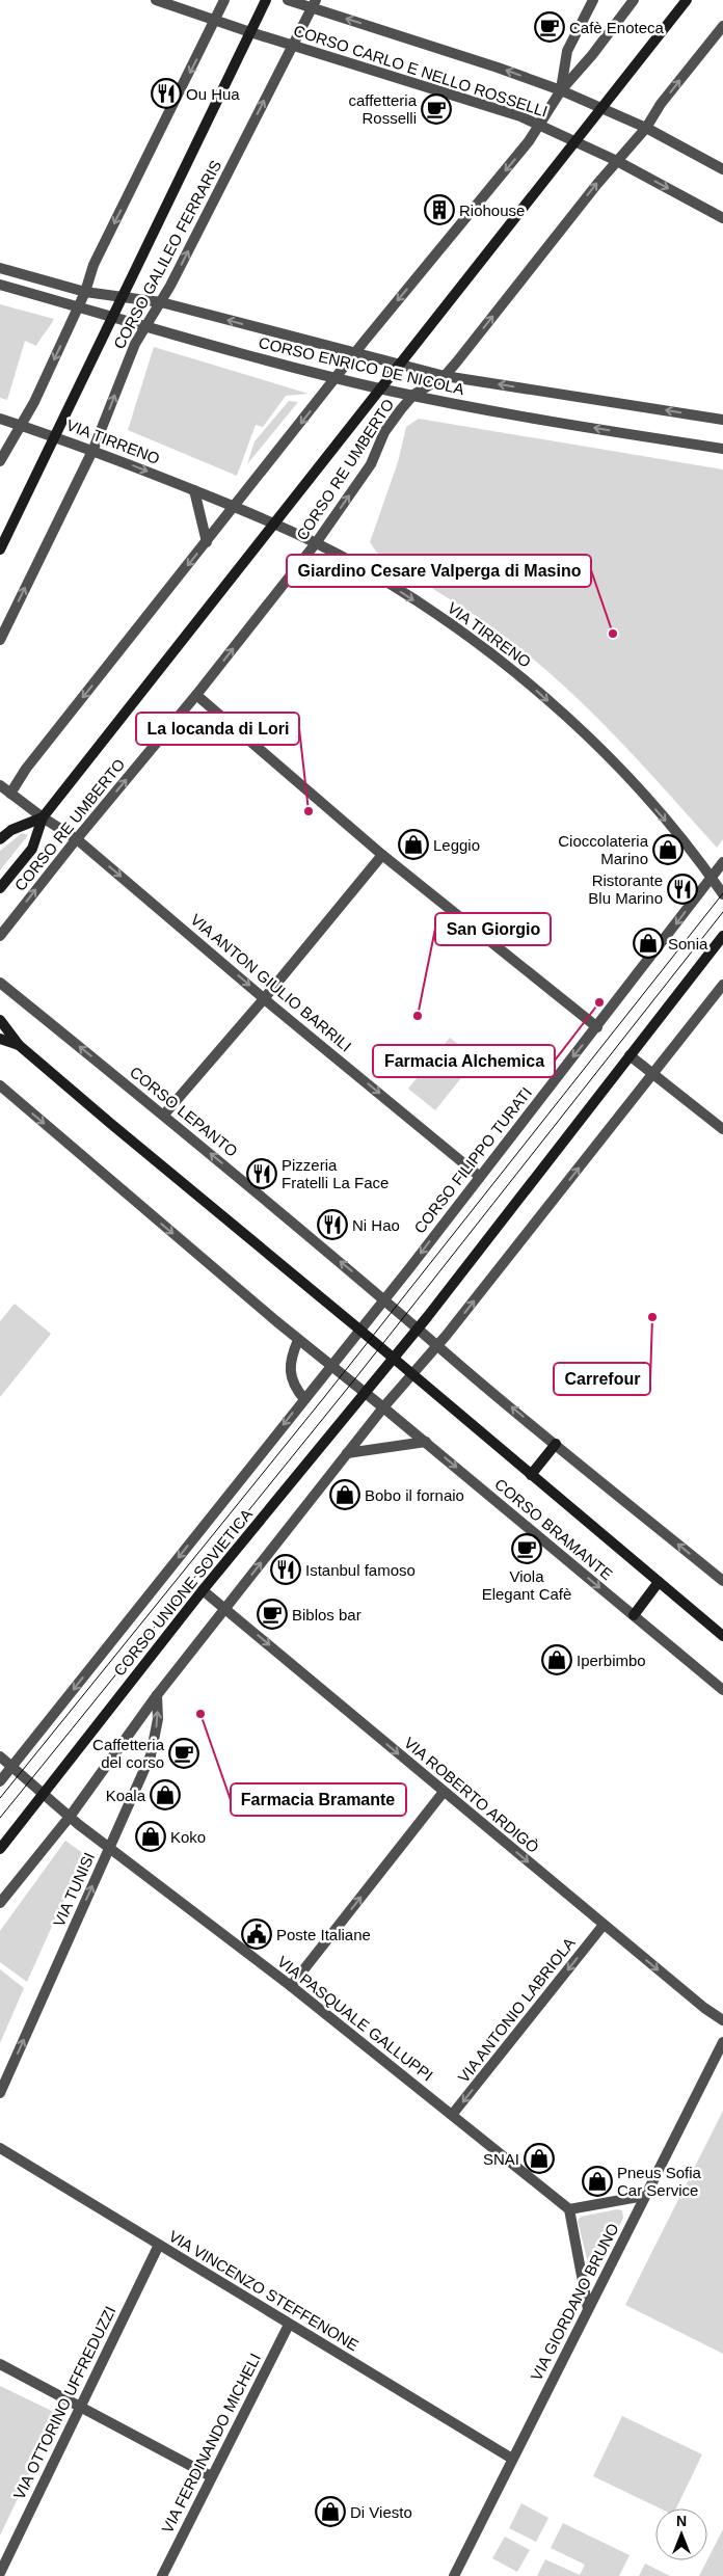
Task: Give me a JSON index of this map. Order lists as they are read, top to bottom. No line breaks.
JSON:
{"streets":{"main road":["CORSO GALILEO FERRARIS","CORSO RE UMBERTO","CORSO BRAMANTE","CORSO UNIONE SOVIETICA"],"street":["CORSO CARLO E NELLO ROSSELLI","CORSO ENRICO DE NICOLA","VIA TIRRENO","VIA ANTON GIULIO BARRILI","CORSO LEPANTO","CORSO FILIPPO TURATI","VIA ROBERTO ARDIGÒ","VIA TUNISI","VIA ANTONIO LABRIOLA","VIA PASQUALE GALLUPPI","VIA VINCENZO STEFFENONE","VIA GIORDANO BRUNO","VIA OTTORINO UFFREDUZZI","VIA FERDINANDO MICHELI"]},"crossings":[["CORSO CARLO E NELLO ROSSELLI","CORSO GALILEO FERRARIS"],["CORSO CARLO E NELLO ROSSELLI","CORSO RE UMBERTO"],["CORSO GALILEO FERRARIS","CORSO ENRICO DE NICOLA"],["CORSO GALILEO FERRARIS","VIA TIRRENO"],["CORSO ENRICO DE NICOLA","CORSO RE UMBERTO"],["VIA TIRRENO","CORSO RE UMBERTO"],["VIA TIRRENO","CORSO FILIPPO TURATI"],["CORSO RE UMBERTO","VIA ANTON GIULIO BARRILI"],["VIA ANTON GIULIO BARRILI","CORSO FILIPPO TURATI"],["CORSO LEPANTO","CORSO FILIPPO TURATI"],["CORSO FILIPPO TURATI","CORSO UNIONE SOVIETICA"],["CORSO BRAMANTE","CORSO UNIONE SOVIETICA"],["CORSO UNIONE SOVIETICA","VIA ROBERTO ARDIGÒ"],["CORSO UNIONE SOVIETICA","VIA PASQUALE GALLUPPI"],["VIA ROBERTO ARDIGÒ","VIA ANTONIO LABRIOLA"],["VIA TUNISI","VIA PASQUALE GALLUPPI"],["VIA ANTONIO LABRIOLA","VIA PASQUALE GALLUPPI"],["VIA VINCENZO STEFFENONE","VIA GIORDANO BRUNO"],["VIA VINCENZO STEFFENONE","VIA OTTORINO UFFREDUZZI"],["VIA VINCENZO STEFFENONE","VIA FERDINANDO MICHELI"]],"one_way":["CORSO ENRICO DE NICOLA","VIA TIRRENO","VIA ANTON GIULIO BARRILI","VIA ROBERTO ARDIGÒ","VIA ANTONIO LABRIOLA"],"places":{"cafe":["Cafè Enoteca","caffetteria Rosselli","Viola Elegant Cafè","Biblos bar","Caffetteria del corso"],"restaurant":["Ou Hua","Ristorante Blu Marino","Pizzeria Fratelli La Face","Ni Hao","Istanbul famoso"],"building":["Riohouse"],"other":["Giardino Cesare Valperga di Masino","La locanda di Lori","Farmacia Alchemica","San Giorgio","Carrefour","Farmacia Bramante"],"shop":["Leggio","Cioccolateria Marino","Sonia","Bobo il fornaio","Iperbimbo","Koala","Koko","SNAI","Pneus Sofia Car Service","Di Viesto"],"public building":["Poste Italiane"]},"north":"top"}
